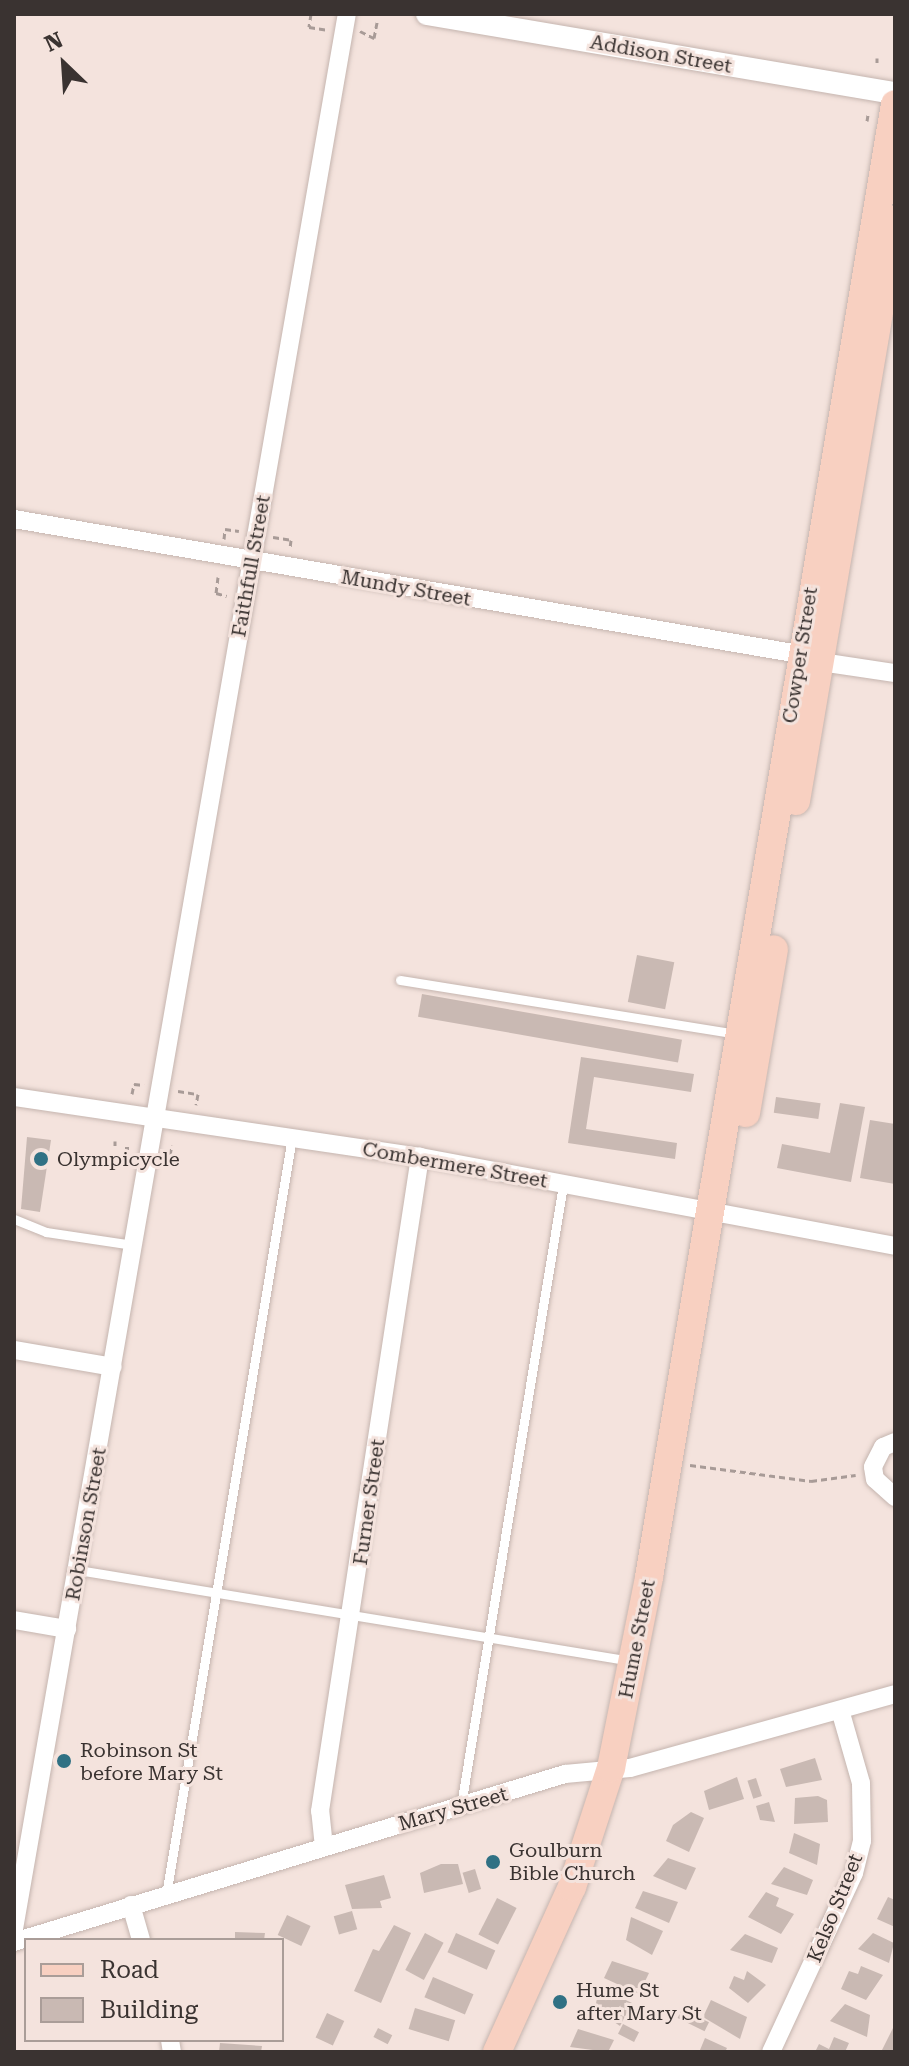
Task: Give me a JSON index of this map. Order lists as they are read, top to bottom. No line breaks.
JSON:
{"streets":{"main road":["Cowper Street","Hume Street"],"street":["Addison Street","Faithfull Street","Mundy Street","Combermere Street","Furner Street","Robinson Street","Mary Street","Kelso Street"]},"crossings":[["Faithfull Street","Mundy Street"],["Faithfull Street","Combermere Street"],["Faithfull Street","Robinson Street"],["Mundy Street","Cowper Street"],["Cowper Street","Combermere Street"],["Cowper Street","Hume Street"],["Combermere Street","Furner Street"],["Combermere Street","Robinson Street"],["Combermere Street","Hume Street"],["Furner Street","Mary Street"],["Hume Street","Mary Street"],["Mary Street","Kelso Street"]],"places":["Olympicycle","Robinson St before Mary St","Goulburn Bible Church","Hume St after Mary St"],"legend":["Road","Building"],"north":"top left"}
